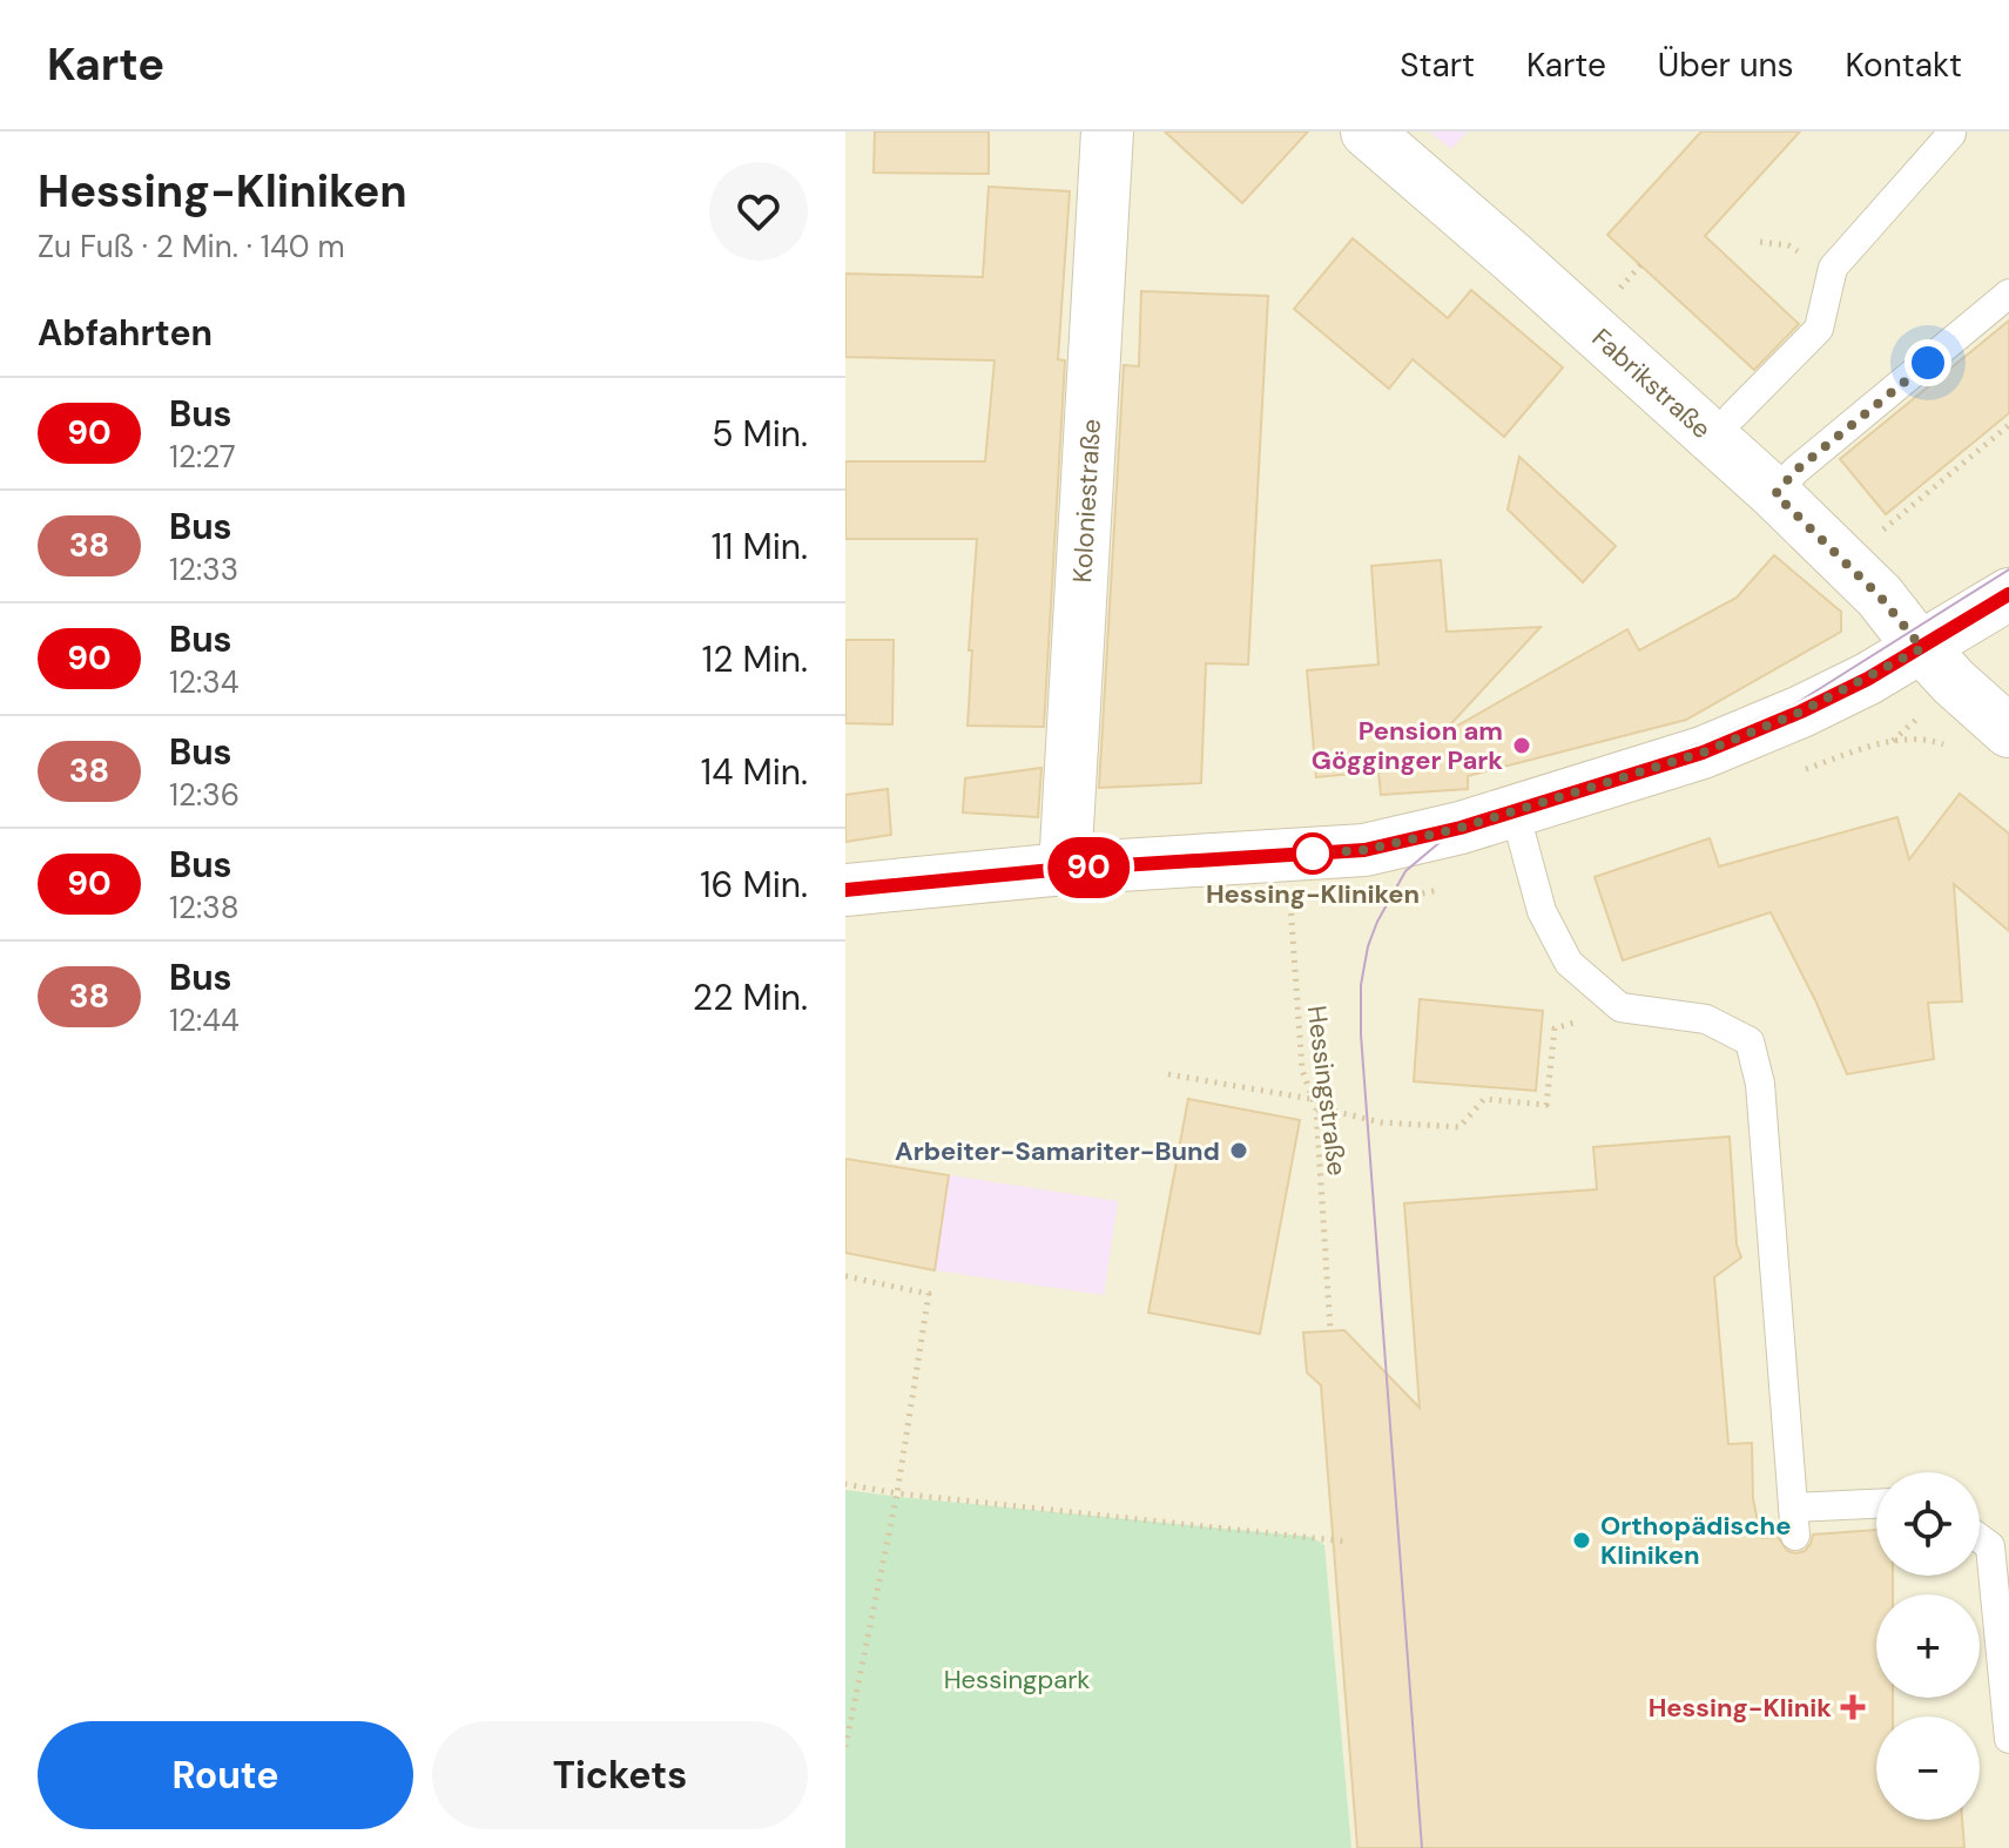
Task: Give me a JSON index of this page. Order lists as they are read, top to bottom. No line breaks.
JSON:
{"streets":{"street":["Fabrikstraße","Koloniestraße"],"path":["Hessingstraße"]},"parks":["Hessingpark"],"places":{"other":["Pension am Gögginger Park","Hessing-Kliniken","Arbeiter-Samariter-Bund","Orthopädische Kliniken"],"health":["Hessing-Klinik"]},"lines":["bus line 90"],"page":{"header":"Karte","nav":["Start","Karte","Über uns","Kontakt"],"heading":[["Hessing-Kliniken","Zu Fuß · 2 Min. · 140 m"],"Abfahrten"],"on_map":"90","list":[{"mark":"90","name":"Bus","note":"12:27","value":"5 Min."},{"mark":"38","name":"Bus","note":"12:33","value":"11 Min."},{"mark":"90","name":"Bus","note":"12:34","value":"12 Min."},{"mark":"38","name":"Bus","note":"12:36","value":"14 Min."},{"mark":"90","name":"Bus","note":"12:38","value":"16 Min."},{"mark":"38","name":"Bus","note":"12:44","value":"22 Min."}],"map_buttons":["+","−"],"buttons":["Route","Tickets"]}}
